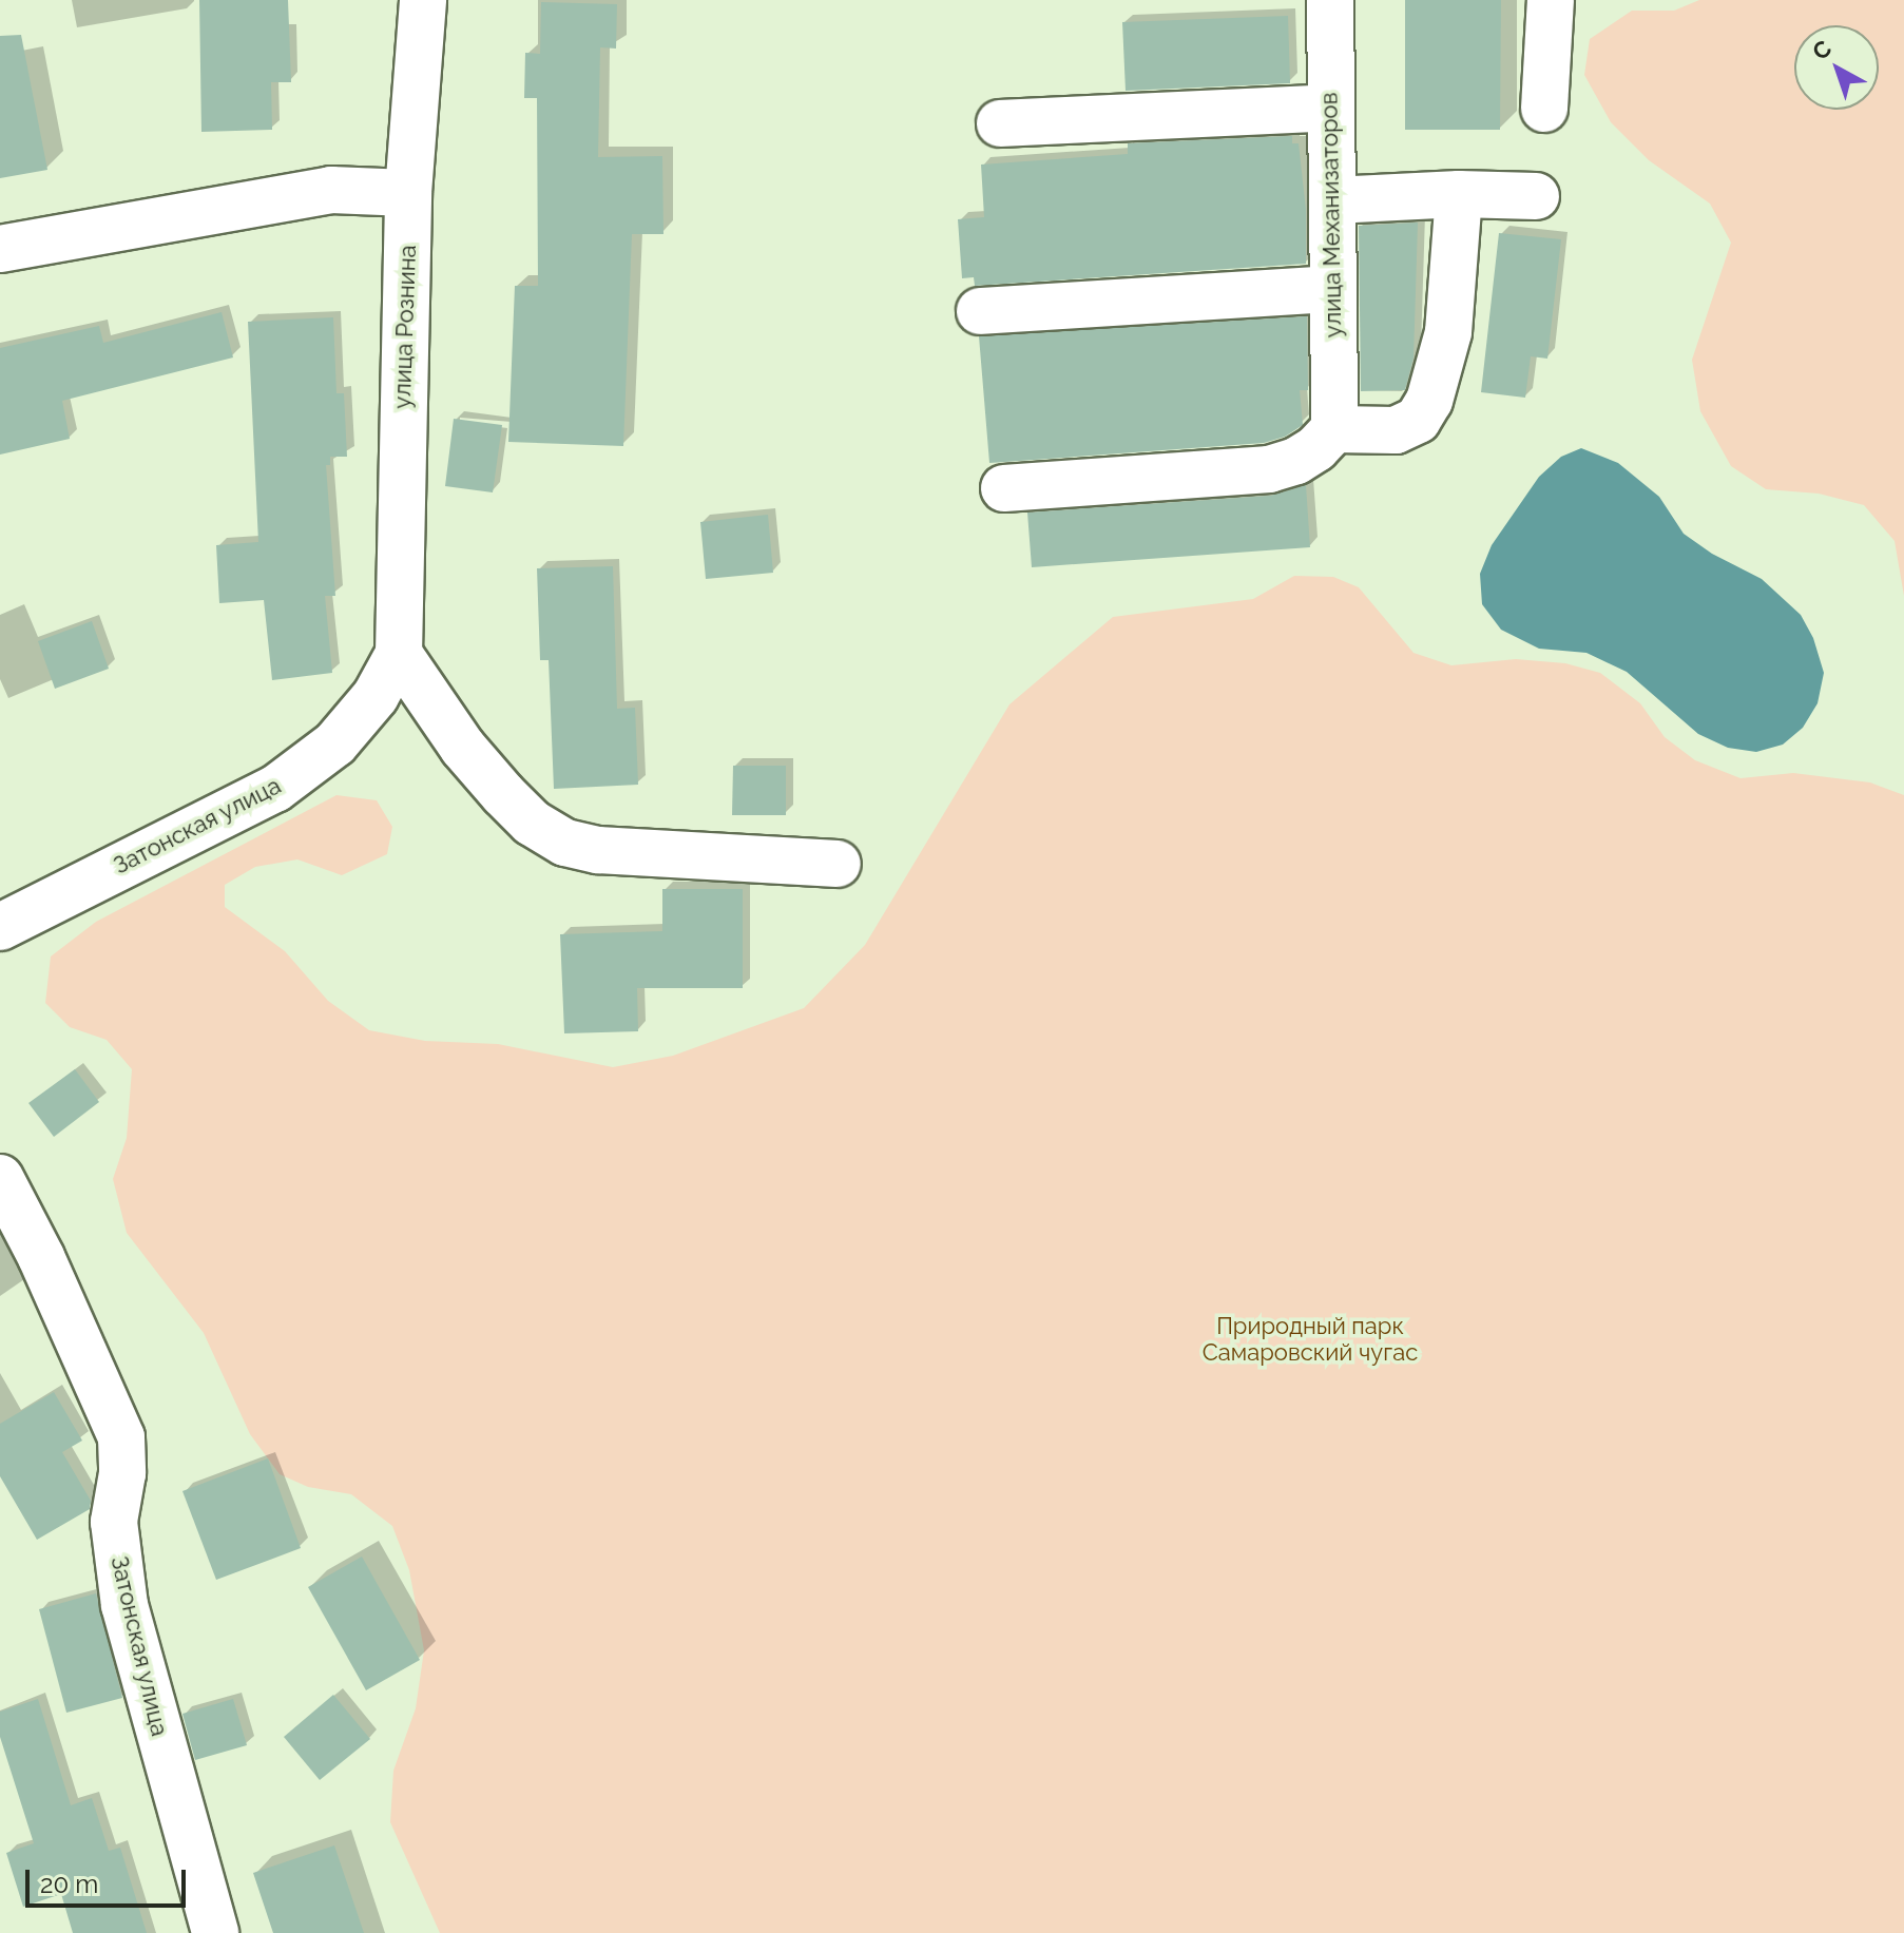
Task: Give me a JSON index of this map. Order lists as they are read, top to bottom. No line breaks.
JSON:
{"streets":{"street":["улица Механизаторов","улица Рознина","Затонская улица"]},"crossings":[["улица Рознина","Затонская улица"]],"parks":["Природный парк Самаровский чугас"],"scale_bar":"20 m","north":"top left"}
